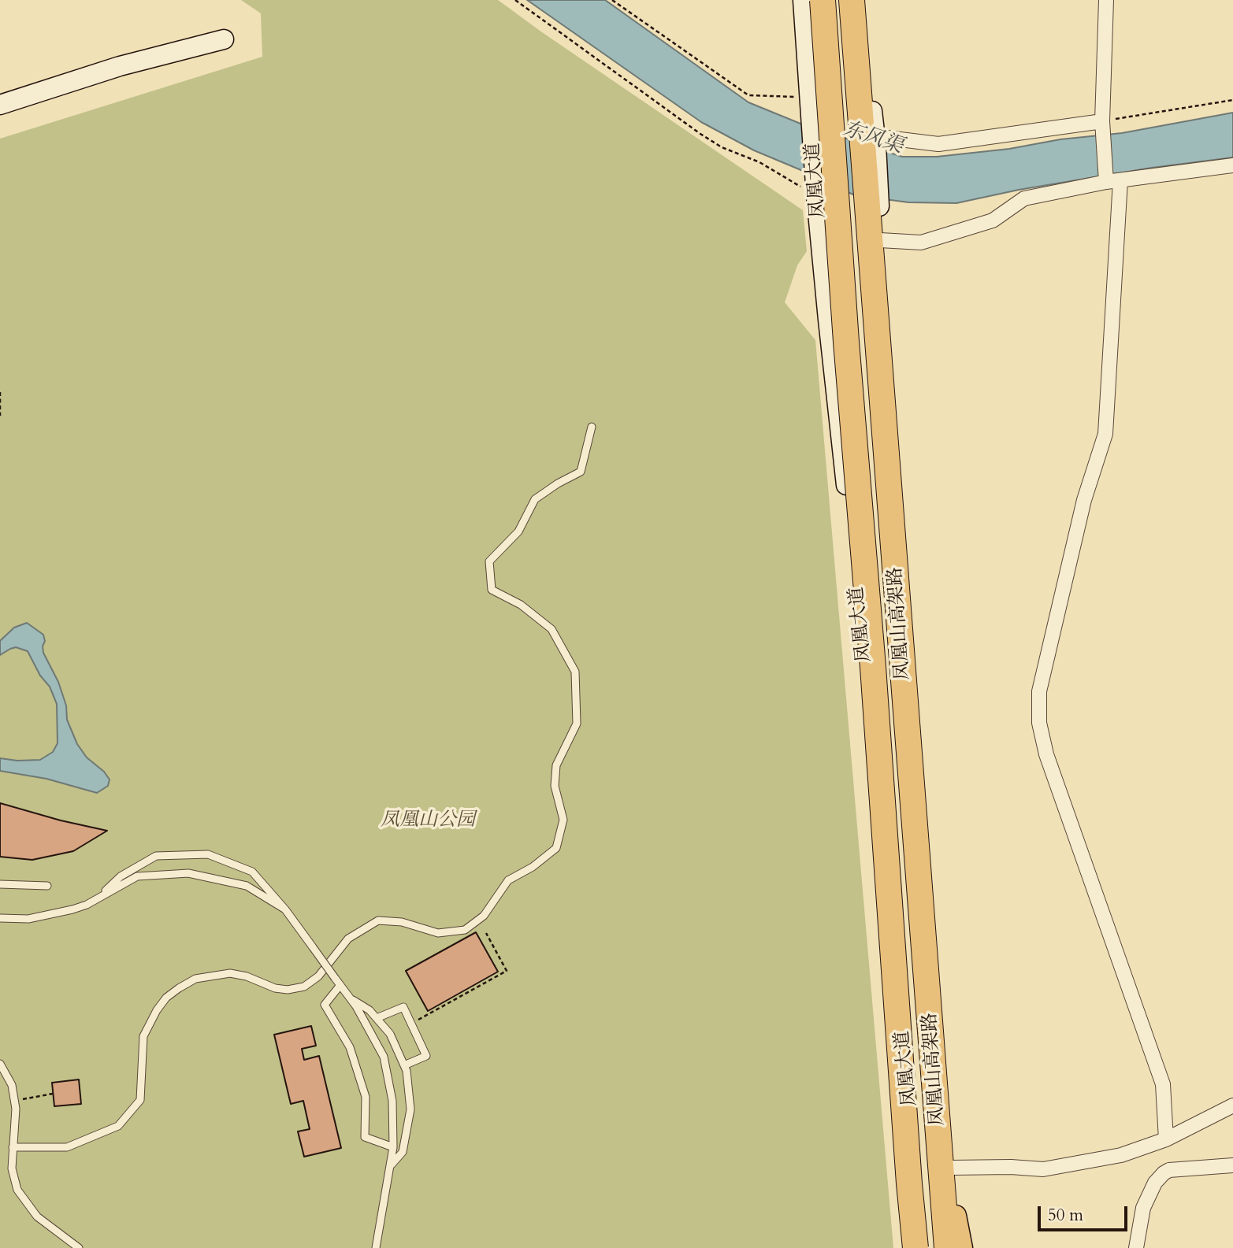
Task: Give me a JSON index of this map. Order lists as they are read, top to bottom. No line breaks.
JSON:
{"streets":{"highway":["凤凰山高架路"],"main road":["凤凰大道"]},"water":["东风渠"],"parks":["凤凰山公园"],"scale_bar":"50 m"}
